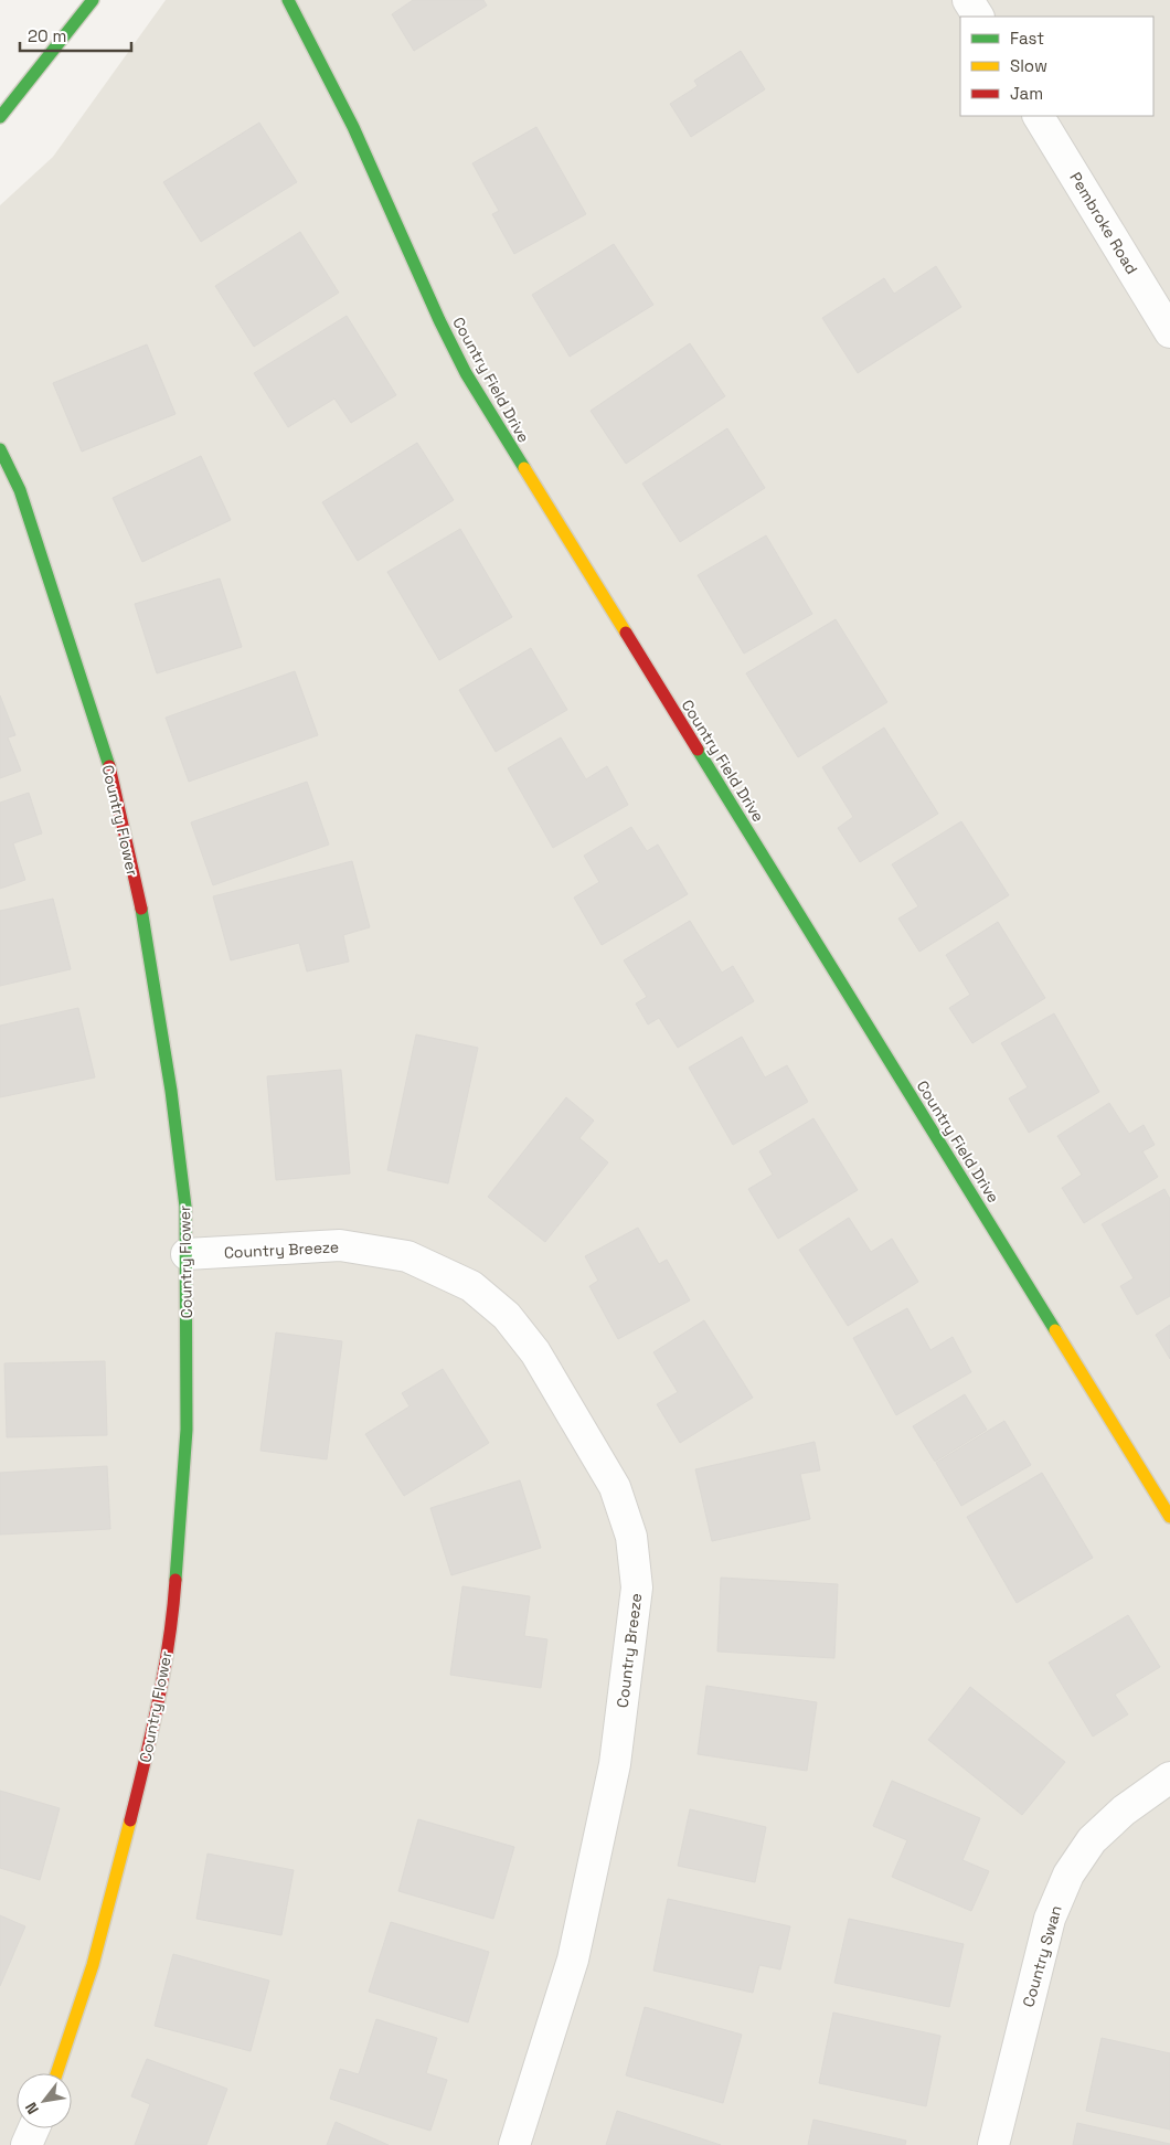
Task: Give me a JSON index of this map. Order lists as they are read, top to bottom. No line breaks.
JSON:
{"streets":{"street":["Pembroke Road","Country Field Drive","Country Flower","Country Breeze","Country Swan"]},"crossings":[["Country Flower","Country Breeze"]],"legend":["Fast","Slow","Jam"],"scale_bar":"20 m","north":"bottom left"}
